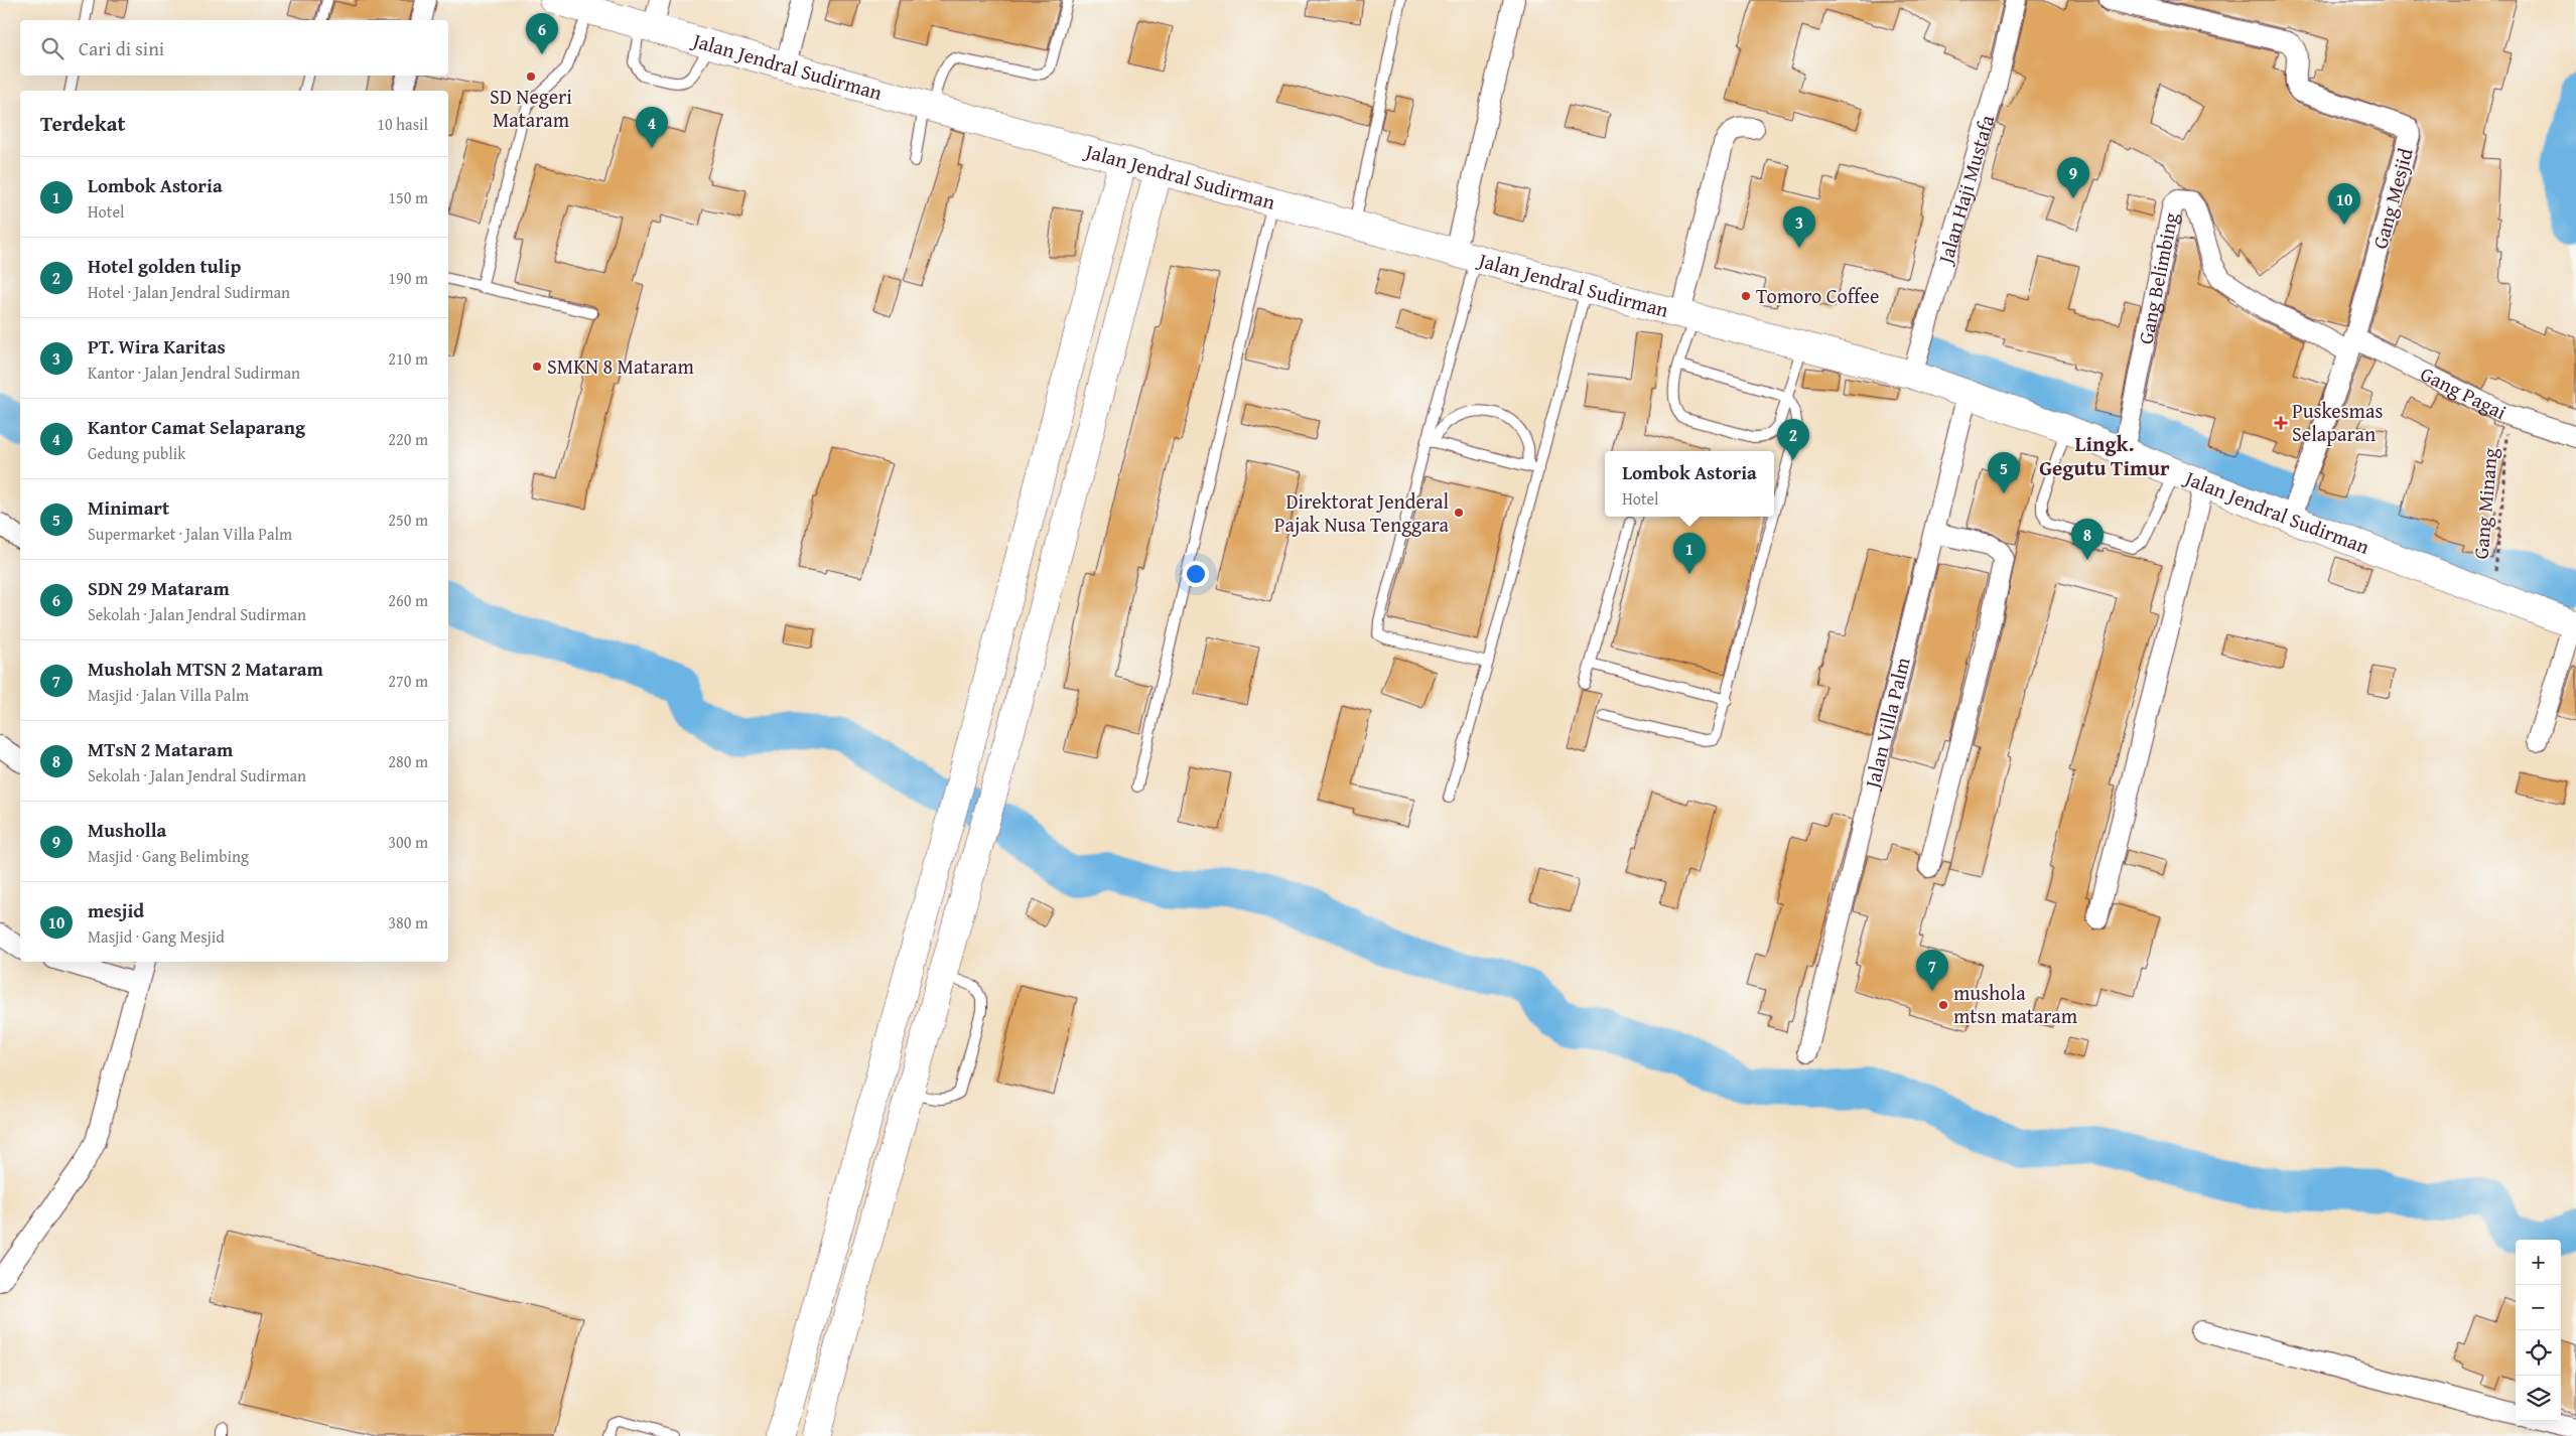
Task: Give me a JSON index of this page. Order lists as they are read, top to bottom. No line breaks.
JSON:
{"streets":{"main road":["Jalan Jendral Sudirman"],"street":["Jalan Haji Mustafa","Gang Mesjid","Gang Belimbing","Gang Pagai","Jalan Villa Palm"],"path":["Gang Minang"]},"crossings":[["Jalan Jendral Sudirman","Jalan Haji Mustafa"],["Jalan Jendral Sudirman","Gang Mesjid"],["Jalan Jendral Sudirman","Gang Belimbing"],["Jalan Jendral Sudirman","Gang Minang"],["Jalan Jendral Sudirman","Jalan Villa Palm"],["Gang Mesjid","Gang Belimbing"],["Gang Mesjid","Gang Pagai"],["Gang Belimbing","Gang Pagai"],["Gang Pagai","Gang Minang"]],"districts":["Lingk. Gegutu Timur"],"places":{"other":["SD Negeri Mataram","Tomoro Coffee","SMKN 8 Mataram","Direktorat Jenderal Pajak Nusa Tenggara","mushola mtsn mataram"],"health":["Puskesmas Selaparan"]},"page":{"pins":["6","4","9","10","3","2","5","8","1","7"],"search":"Cari di sini","heading":["Terdekat","10 hasil"],"list":[{"mark":"1","name":"Lombok Astoria","note":"Hotel","value":"150 m"},{"mark":"2","name":"Hotel golden tulip","note":"Hotel · Jalan Jendral Sudirman","value":"190 m"},{"mark":"3","name":"PT. Wira Karitas","note":"Kantor · Jalan Jendral Sudirman","value":"210 m"},{"mark":"4","name":"Kantor Camat Selaparang","note":"Gedung publik","value":"220 m"},{"mark":"5","name":"Minimart","note":"Supermarket · Jalan Villa Palm","value":"250 m"},{"mark":"6","name":"SDN 29 Mataram","note":"Sekolah · Jalan Jendral Sudirman","value":"260 m"},{"mark":"7","name":"Musholah MTSN 2 Mataram","note":"Masjid · Jalan Villa Palm","value":"270 m"},{"mark":"8","name":"MTsN 2 Mataram","note":"Sekolah · Jalan Jendral Sudirman","value":"280 m"},{"mark":"9","name":"Musholla","note":"Masjid · Gang Belimbing","value":"300 m"},{"mark":"10","name":"mesjid","note":"Masjid · Gang Mesjid","value":"380 m"}],"popup":["Lombok Astoria","Hotel"],"map_buttons":["+","−"]}}
